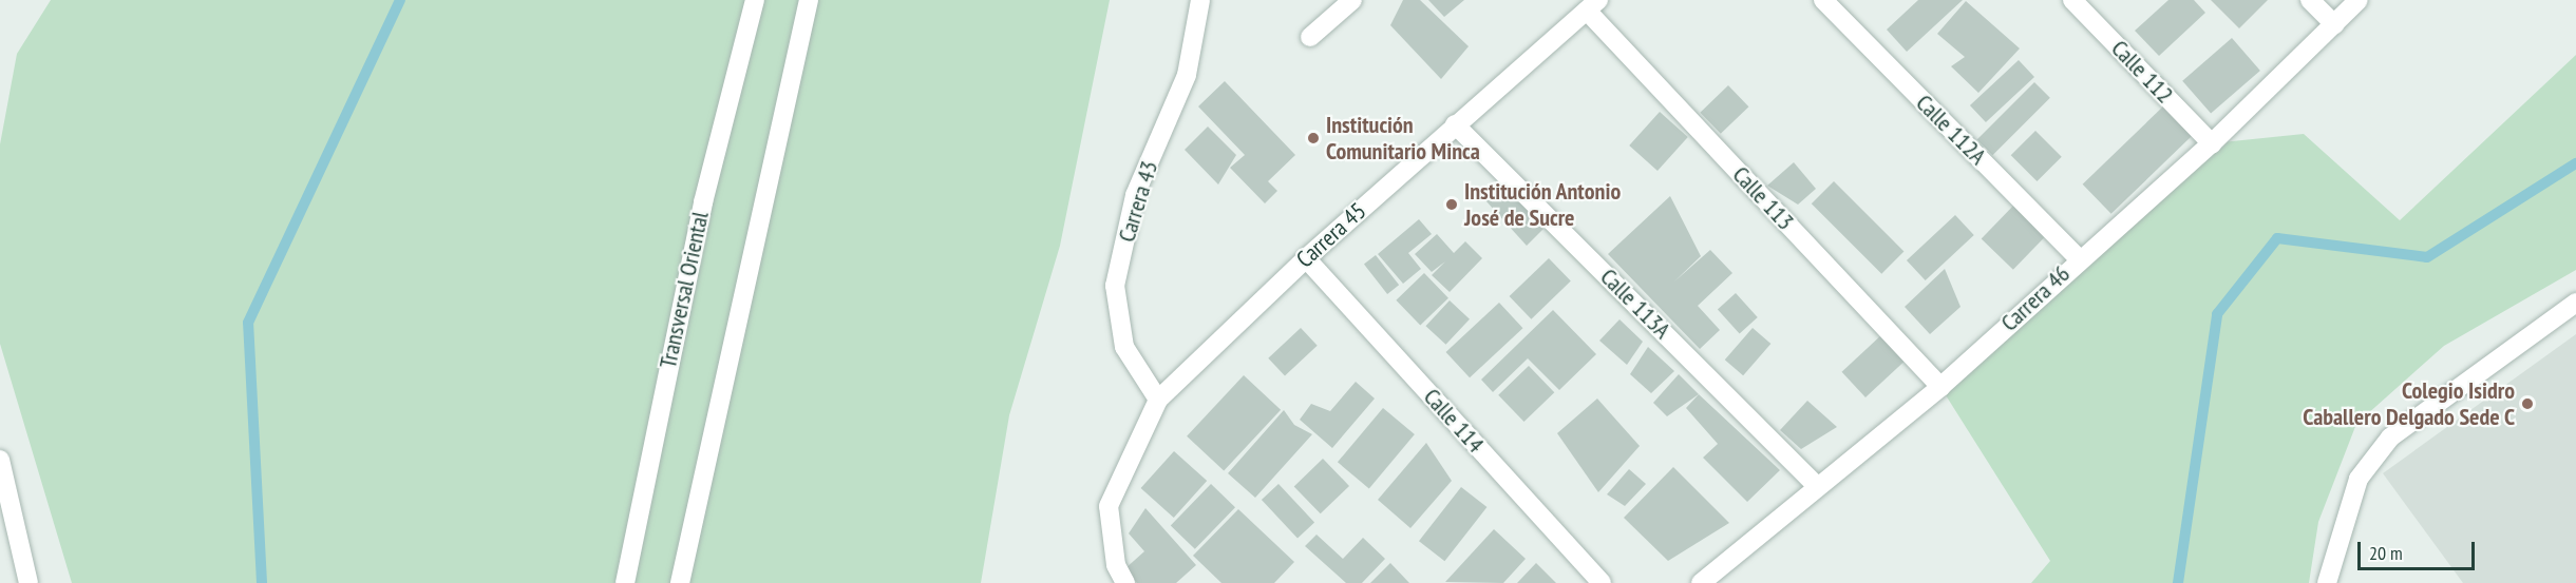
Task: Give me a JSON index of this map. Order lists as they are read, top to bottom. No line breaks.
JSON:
{"streets":{"street":["Calle 112","Calle 112A","Calle 113","Carrera 43","Carrera 45","Transversal Oriental","Carrera 46","Calle 113A","Calle 114"]},"crossings":[["Calle 112","Carrera 46"],["Calle 112A","Carrera 46"],["Calle 113","Carrera 45"],["Calle 113","Carrera 46"],["Carrera 43","Carrera 45"],["Carrera 45","Calle 113A"],["Carrera 45","Calle 114"],["Carrera 46","Calle 113A"]],"places":["Institución Comunitario Minca","Institución Antonio José de Sucre","Colegio Isidro Caballero Delgado Sede C"],"scale_bar":"20 m"}
